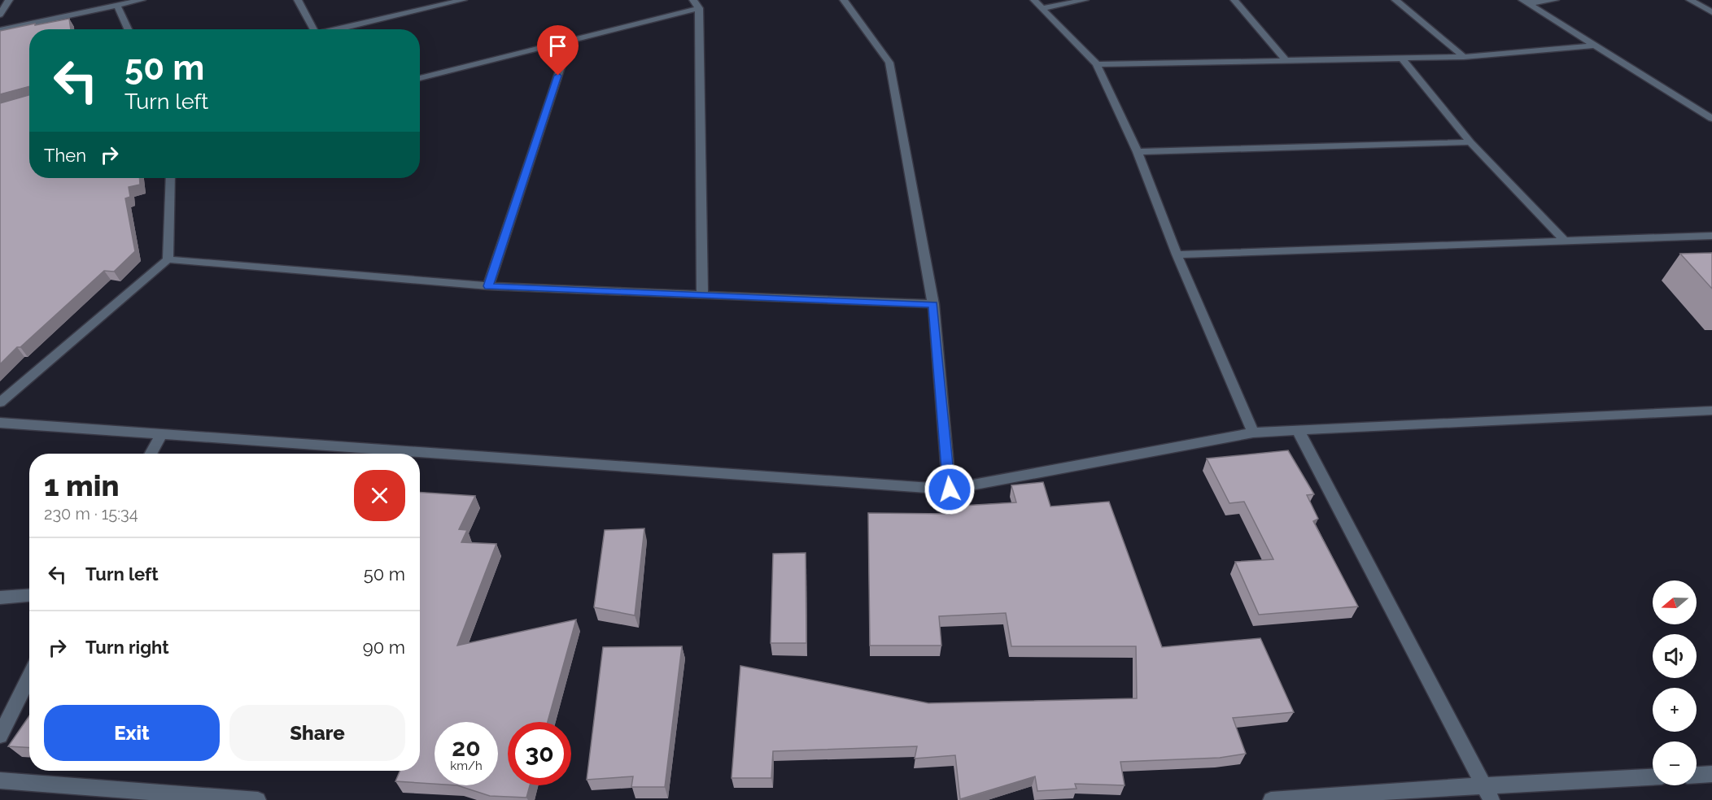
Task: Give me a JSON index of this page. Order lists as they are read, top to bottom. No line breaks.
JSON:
{"north":"left","page":{"turn":["50 m","Turn left"],"then":"Then","heading":["1 min","230 m · 15:34"],"list":[{"name":"Turn left","value":"50 m"},{"name":"Turn right","value":"90 m"}],"map_buttons":["+","−"],"buttons":["Exit","Share"],"speed":"20 km/h","limit":"30"}}
